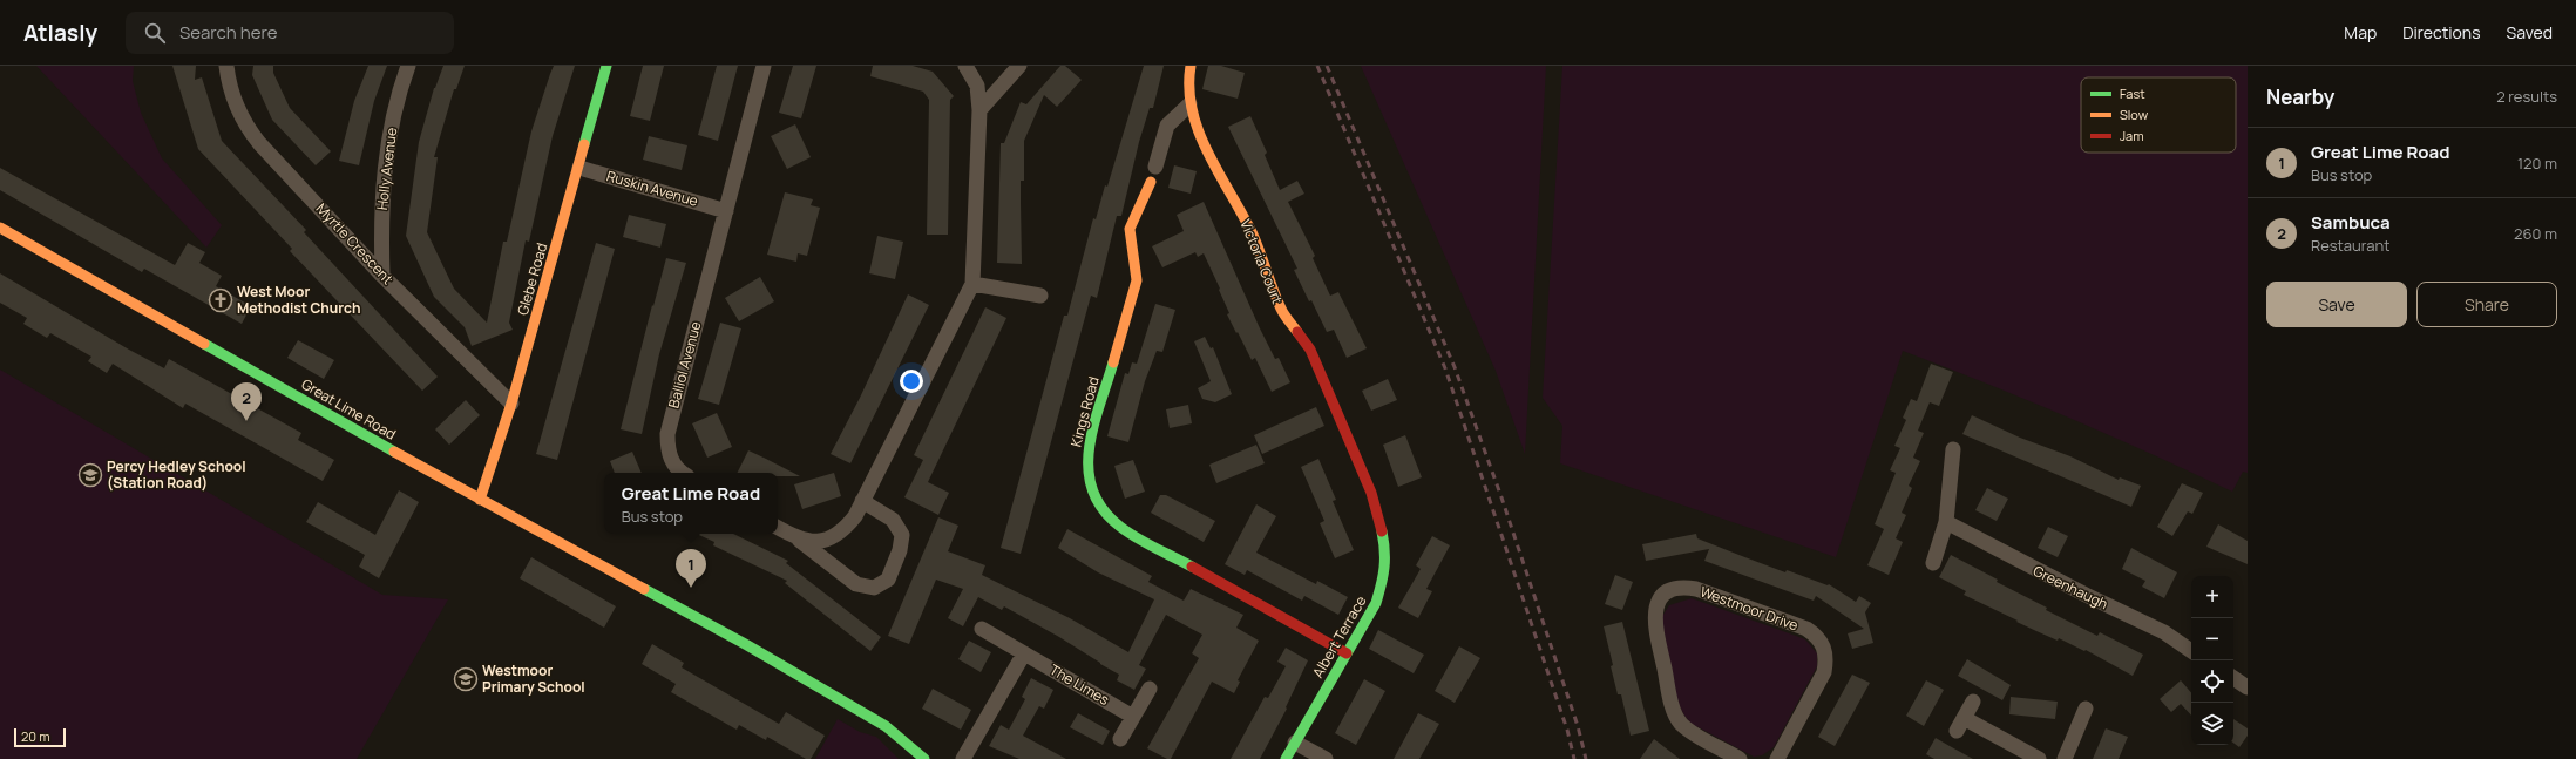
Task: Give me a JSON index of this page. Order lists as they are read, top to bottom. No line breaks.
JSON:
{"streets":{"street":["Holly Avenue","Ruskin Avenue","Myrtle Crescent","Victoria Court","Glebe Road","Balliol Avenue","Great Lime Road","Kings Road","Greenhaugh","Westmoor Drive","Albert Terrace","The Limes"]},"crossings":[["Holly Avenue","Myrtle Crescent"],["Ruskin Avenue","Glebe Road"],["Ruskin Avenue","Balliol Avenue"],["Myrtle Crescent","Glebe Road"],["Victoria Court","Albert Terrace"],["Glebe Road","Great Lime Road"],["Kings Road","Albert Terrace"]],"places":{"church":["West Moor Methodist Church"],"school or university":["Percy Hedley School (Station Road)","Westmoor Primary School"]},"legend":["Fast","Slow","Jam"],"scale_bar":"20 m","page":{"header":"Atlasly","search":"Search here","nav":["Map","Directions","Saved"],"heading":["Nearby","2 results"],"list":[{"mark":"1","name":"Great Lime Road","note":"Bus stop","value":"120 m"},{"mark":"2","name":"Sambuca","note":"Restaurant","value":"260 m"}],"buttons":["Save","Share"],"pins":["2","1"],"popup":["Great Lime Road","Bus stop"],"map_buttons":["+","−"],"scale":"20 m"}}
